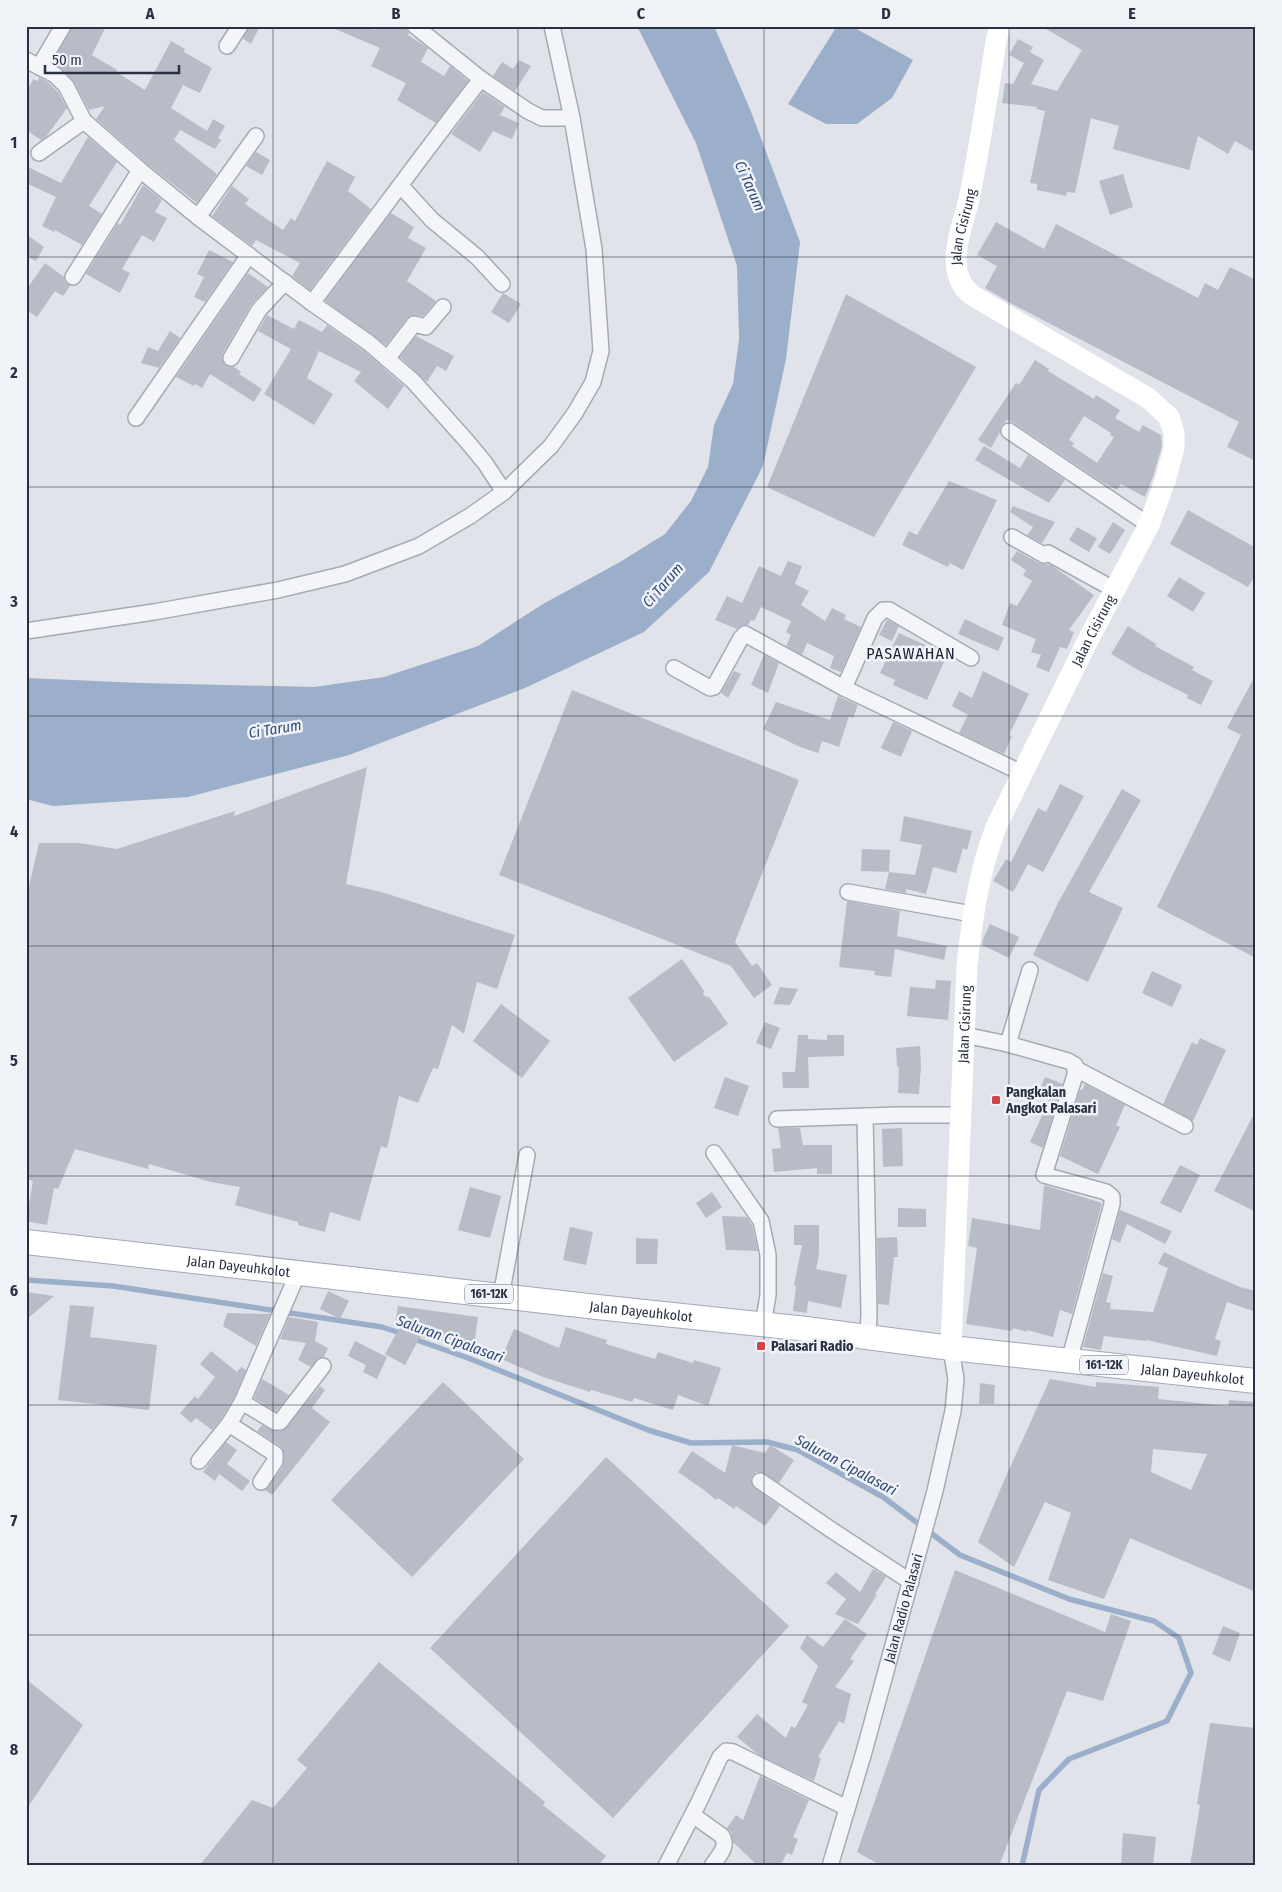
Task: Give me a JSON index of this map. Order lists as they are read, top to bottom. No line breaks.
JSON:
{"streets":{"main road":["Jalan Cisirung","Jalan Dayeuhkolot","161-12K"],"street":["Jalan Radio Palasari"]},"crossings":[["Jalan Cisirung","Jalan Dayeuhkolot"],["Jalan Cisirung","Jalan Radio Palasari"],["Jalan Dayeuhkolot","Jalan Radio Palasari"]],"districts":["PASAWAHAN"],"water":["Ci Tarum","Saluran Cipalasari"],"places":{"transit":["Pangkalan Angkot Palasari","Palasari Radio"]},"scale_bar":"50 m","grid":{"columns":["A","B","C","D","E"],"rows":["1","2","3","4","5","6","7","8"]}}
